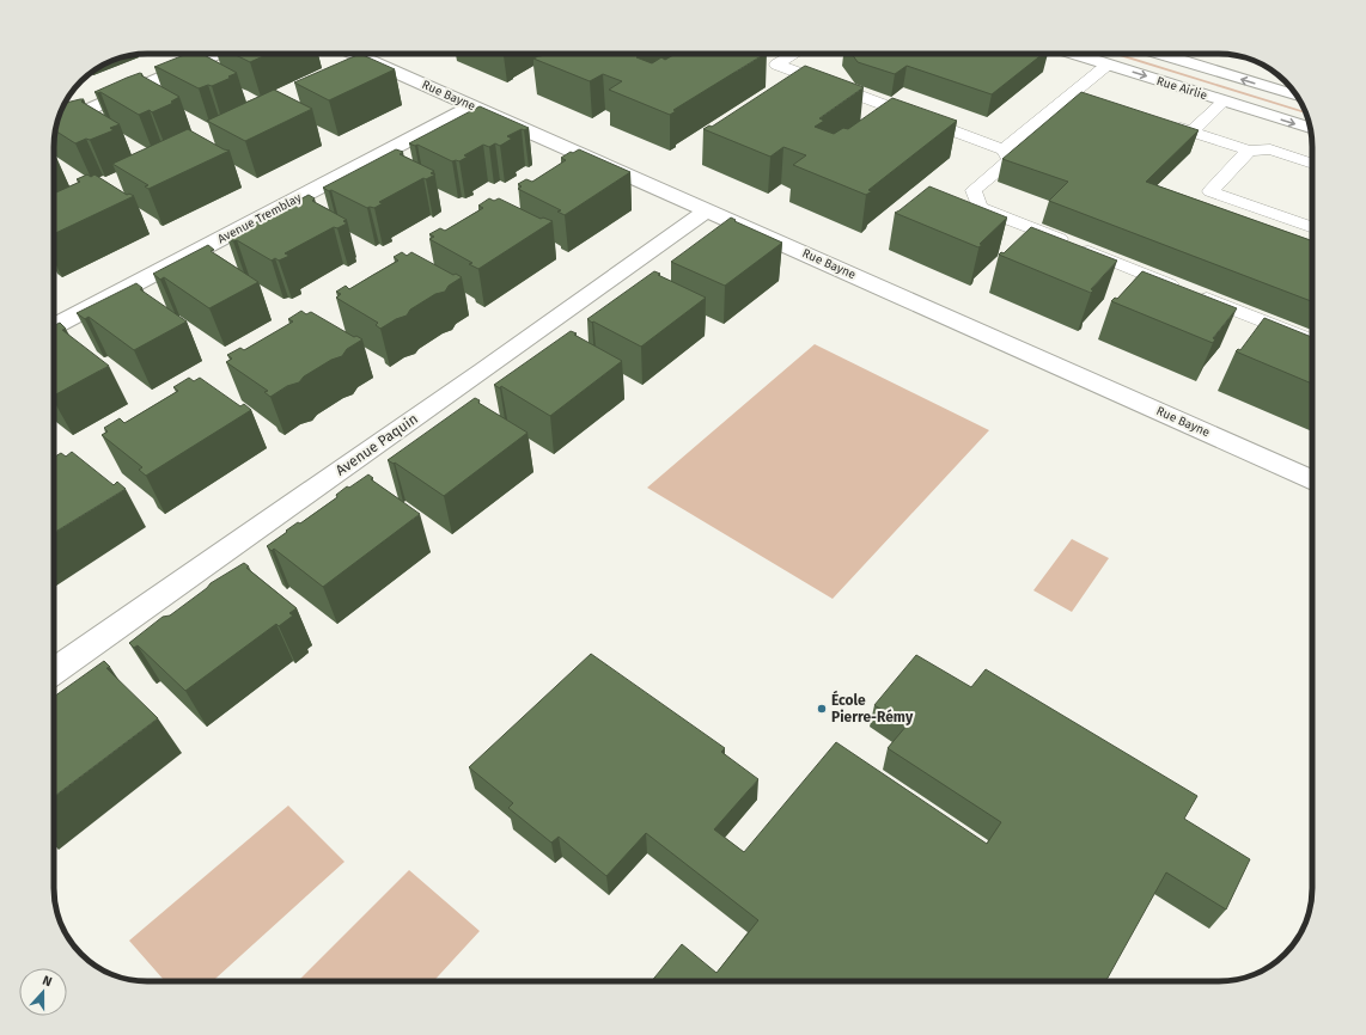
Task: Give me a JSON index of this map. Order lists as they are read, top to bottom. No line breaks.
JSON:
{"streets":{"street":["Rue Airlie","Rue Bayne","Avenue Tremblay","Avenue Paquin"]},"crossings":[["Rue Bayne","Avenue Tremblay"],["Rue Bayne","Avenue Paquin"]],"places":["École Pierre-Rémy"],"north":"top"}
